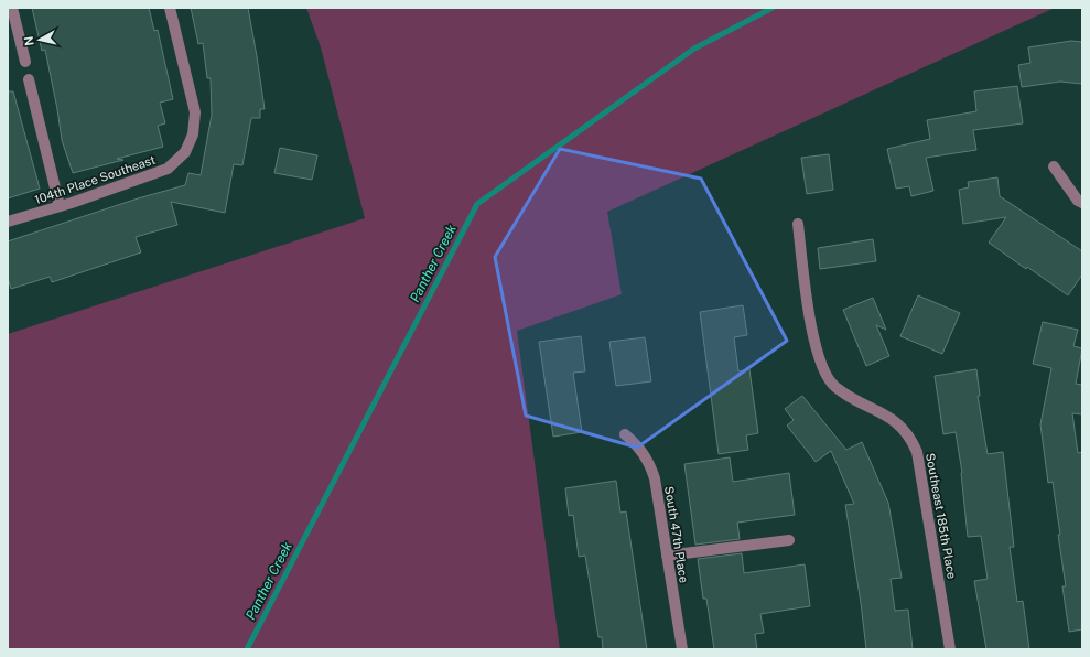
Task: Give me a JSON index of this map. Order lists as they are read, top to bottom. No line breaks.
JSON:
{"streets":{"street":["104th Place Southeast","Southeast 185th Place","South 47th Place"]},"water":["Panther Creek"],"north":"left"}
